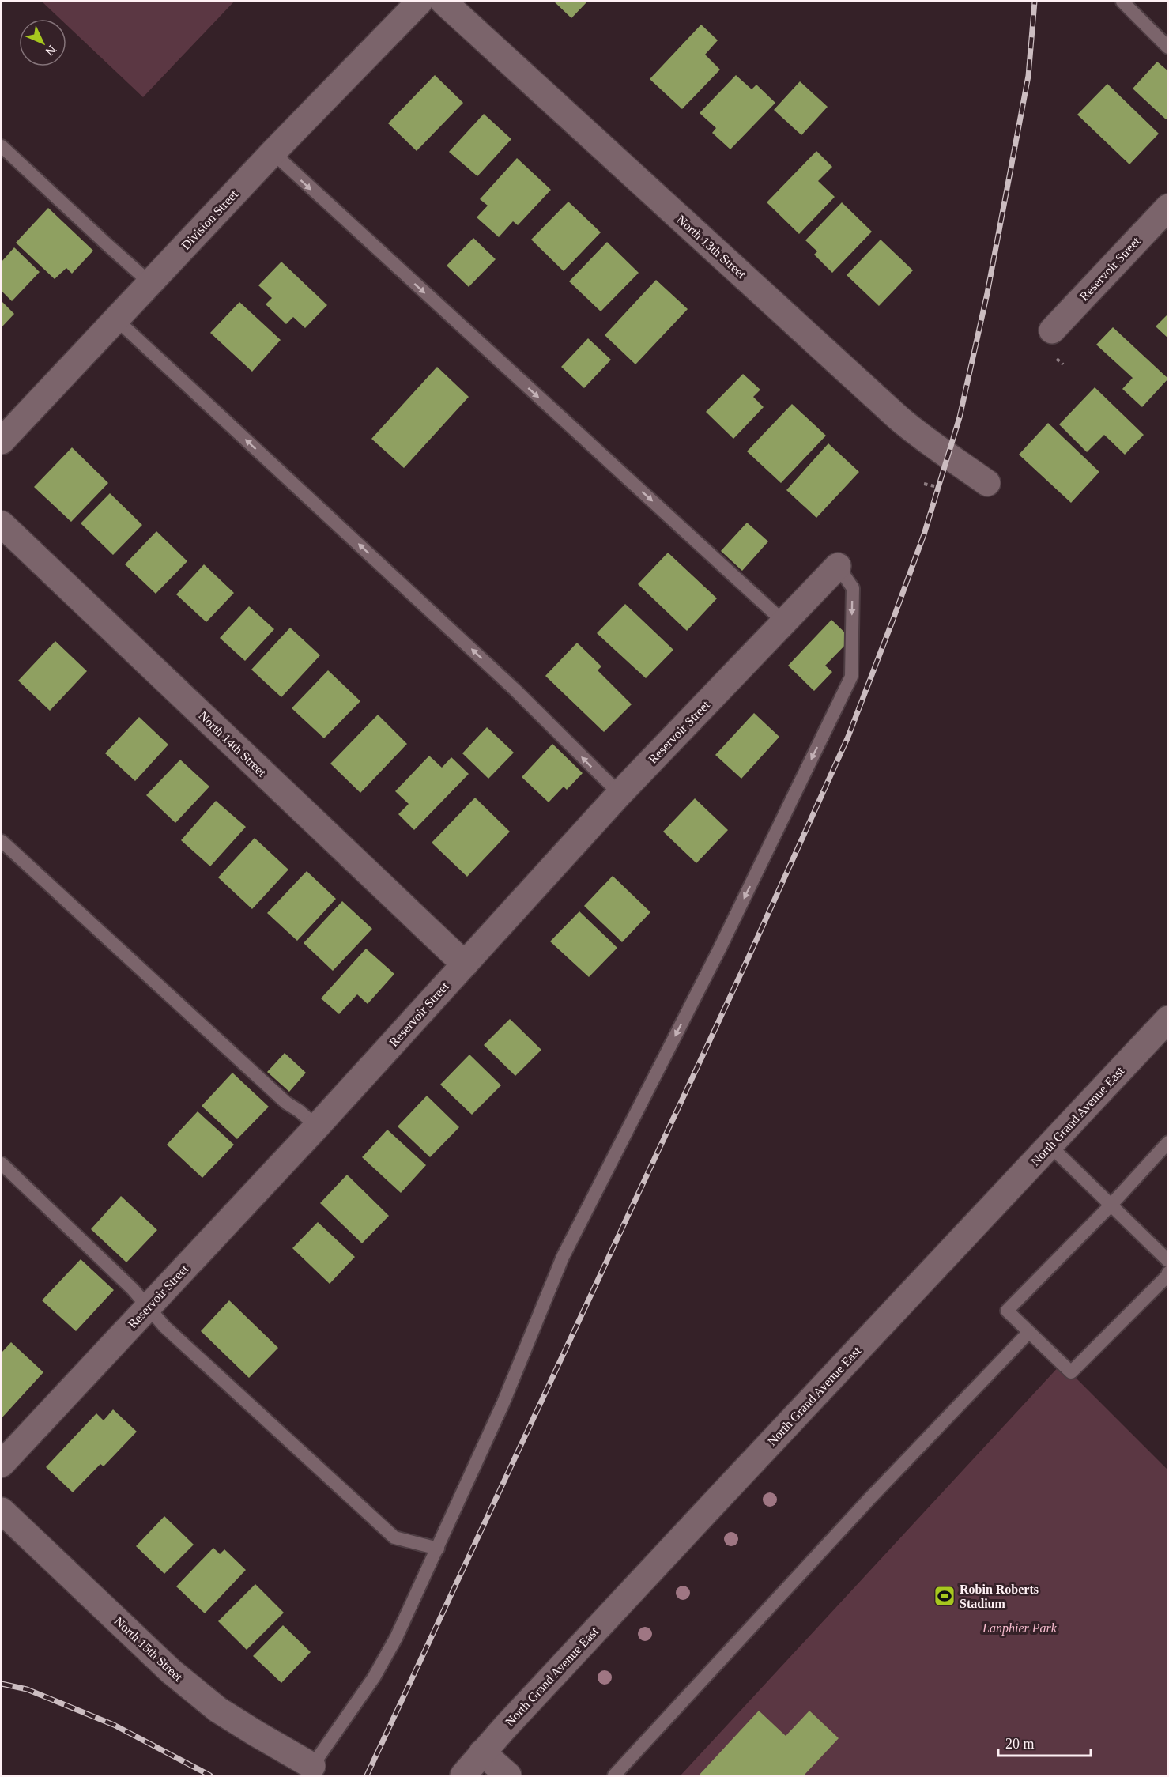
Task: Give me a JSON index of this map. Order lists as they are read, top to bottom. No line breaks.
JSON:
{"streets":{"street":["Division Street","North 13th Street","Reservoir Street","North 14th Street","North Grand Avenue East","North 15th Street"]},"crossings":[["Reservoir Street","North 14th Street"]],"parks":["Lanphier Park"],"places":{"sports":["Robin Roberts Stadium"]},"scale_bar":"20 m","north":"bottom right"}
